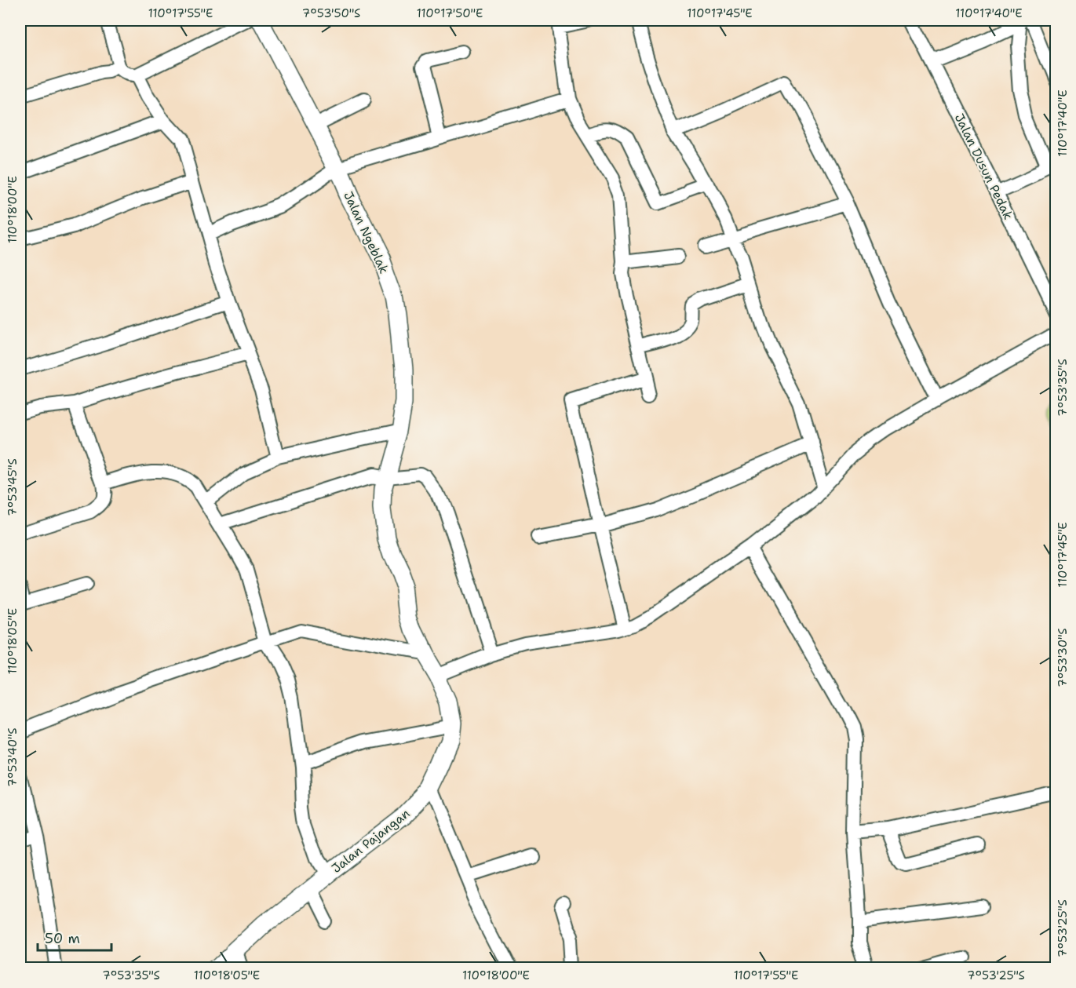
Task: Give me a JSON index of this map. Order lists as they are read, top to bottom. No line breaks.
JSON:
{"streets":{"main road":["Jalan Ngeblak","Jalan Pajangan"],"street":["Jalan Dusun Pedak"]},"crossings":[["Jalan Ngeblak","Jalan Pajangan"]],"scale_bar":"50 m","coordinates":["110°17'55\"E","7°53'50\"S","110°17'50\"E","110°17'45\"E","110°17'40\"E","110°18'00\"E","7°53'35\"S","7°53'45\"S","110°18'05\"E","7°53'30\"S","7°53'40\"S","7°53'25\"S"]}
